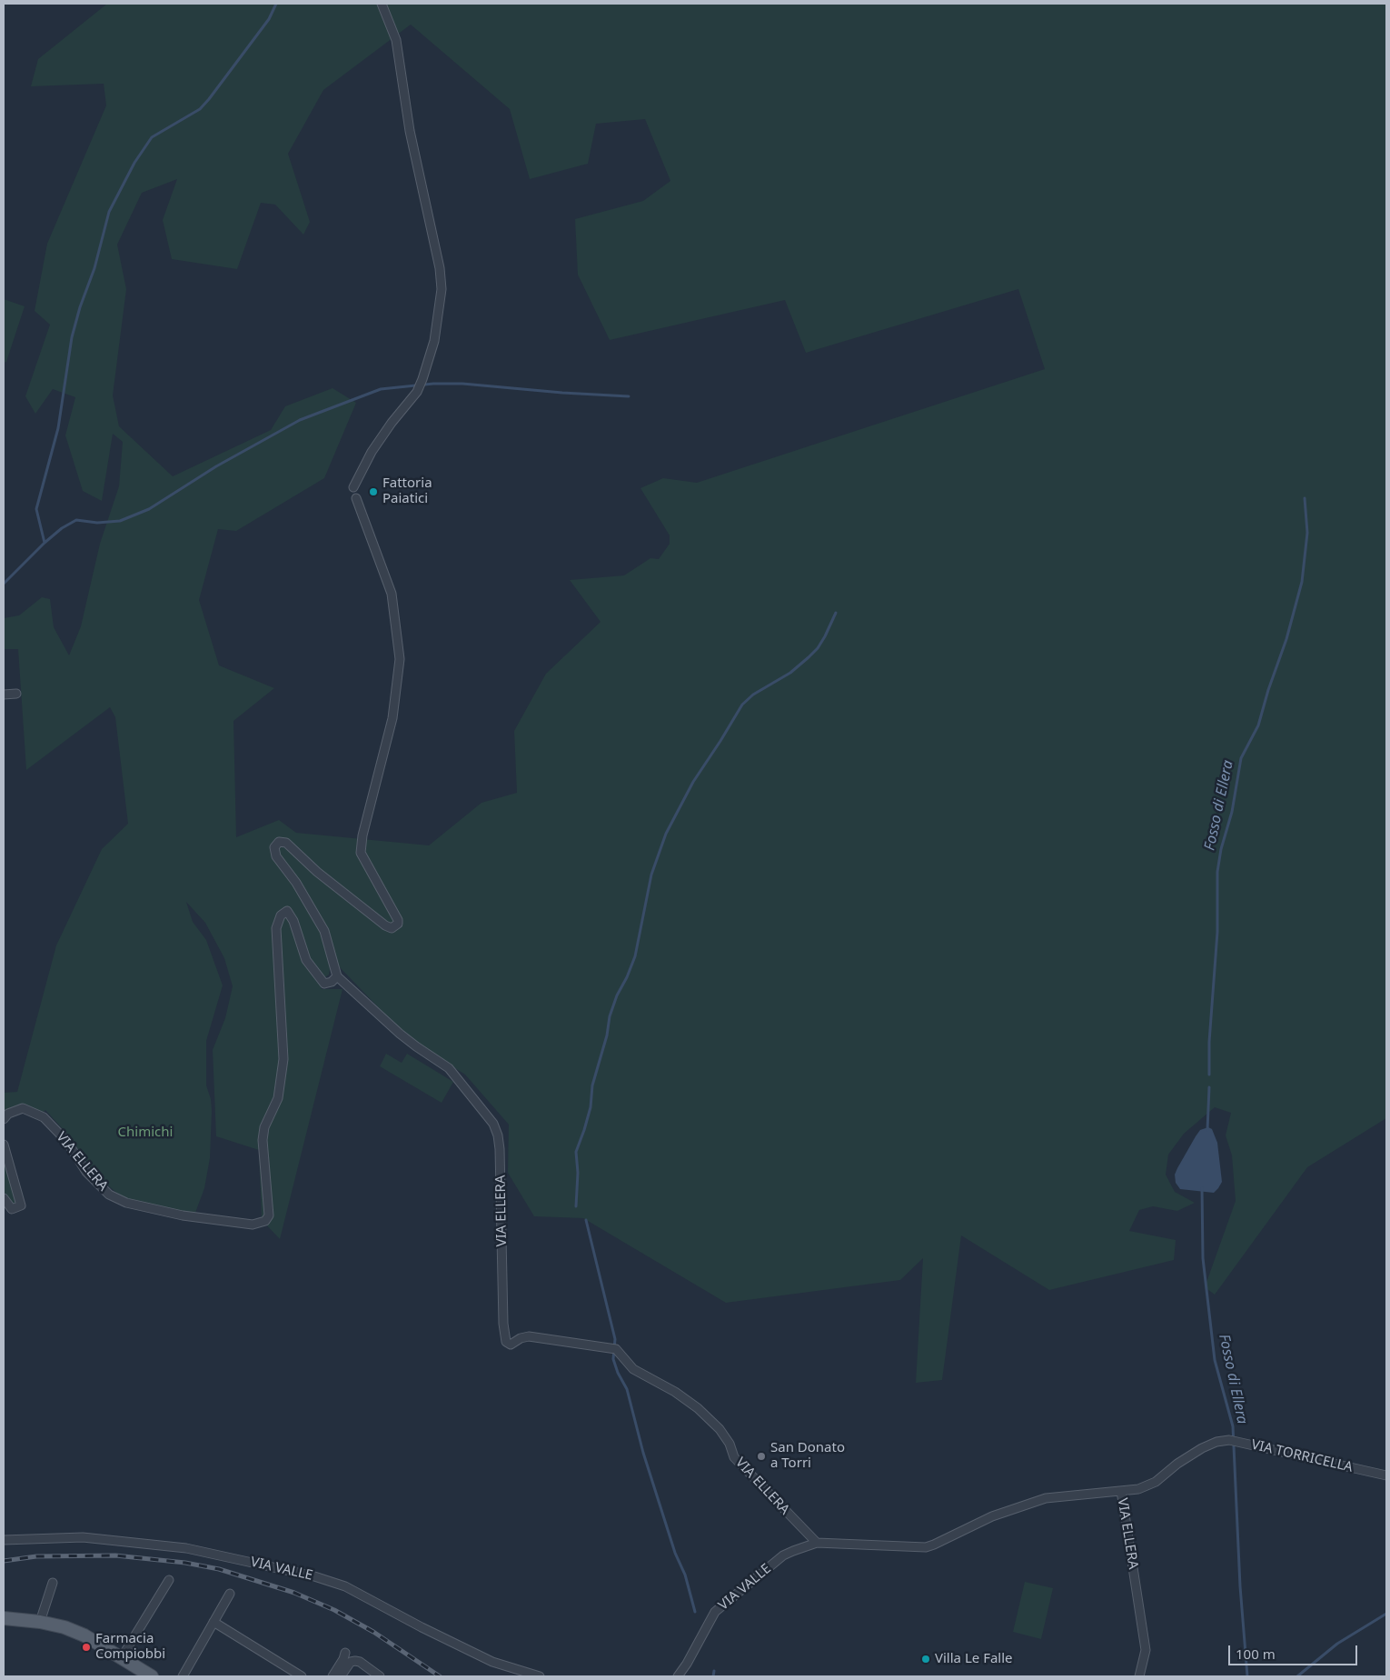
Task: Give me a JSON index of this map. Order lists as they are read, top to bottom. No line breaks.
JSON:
{"streets":{"street":["VIA ELLERA","VIA TORRICELLA","VIA VALLE"]},"crossings":[["VIA ELLERA","VIA TORRICELLA"],["VIA ELLERA","VIA VALLE"]],"water":["Fosso di Ellera"],"parks":["Chimichi"],"places":["Fattoria Paiatici","San Donato a Torri","Farmacia Compiobbi","Villa Le Falle"],"scale_bar":"100 m"}
